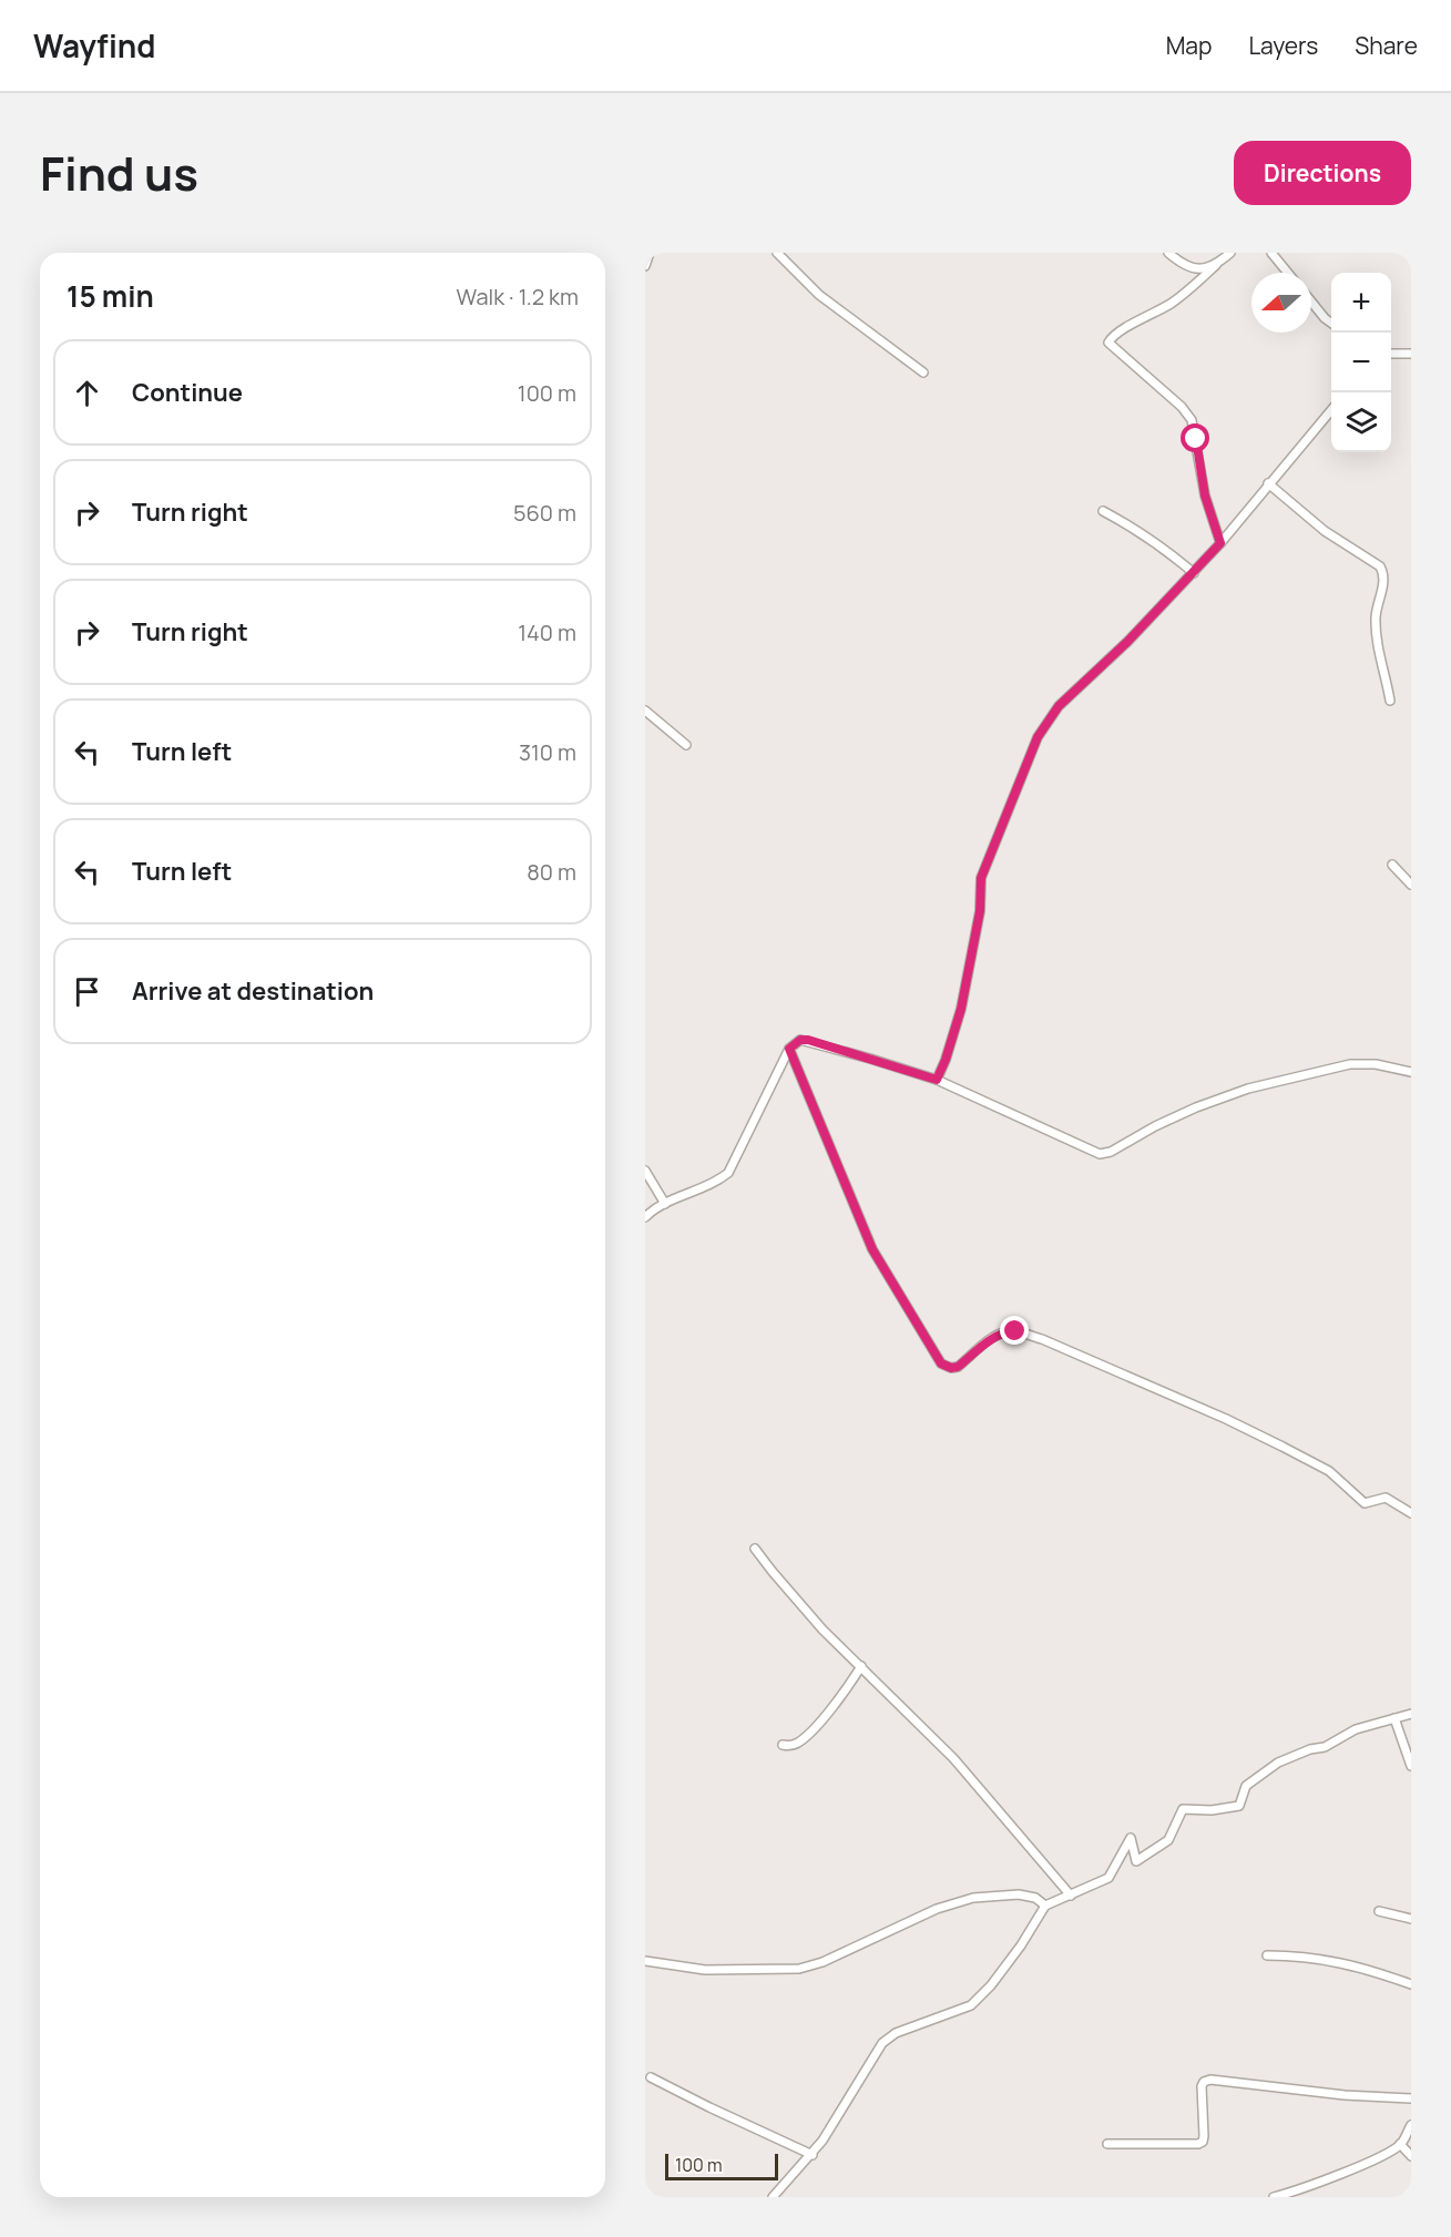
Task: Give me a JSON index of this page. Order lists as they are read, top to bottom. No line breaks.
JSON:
{"scale_bar":"100 m","north":"left","page":{"header":"Wayfind","nav":["Map","Layers","Share"],"title":"Find us","buttons":"Directions","heading":["15 min","Walk · 1.2 km"],"map_buttons":["+","−"],"list":[["Continue","100 m"],["Turn right","560 m"],["Turn right","140 m"],["Turn left","310 m"],["Turn left","80 m"],"Arrive at destination"],"scale":"100 m"}}
